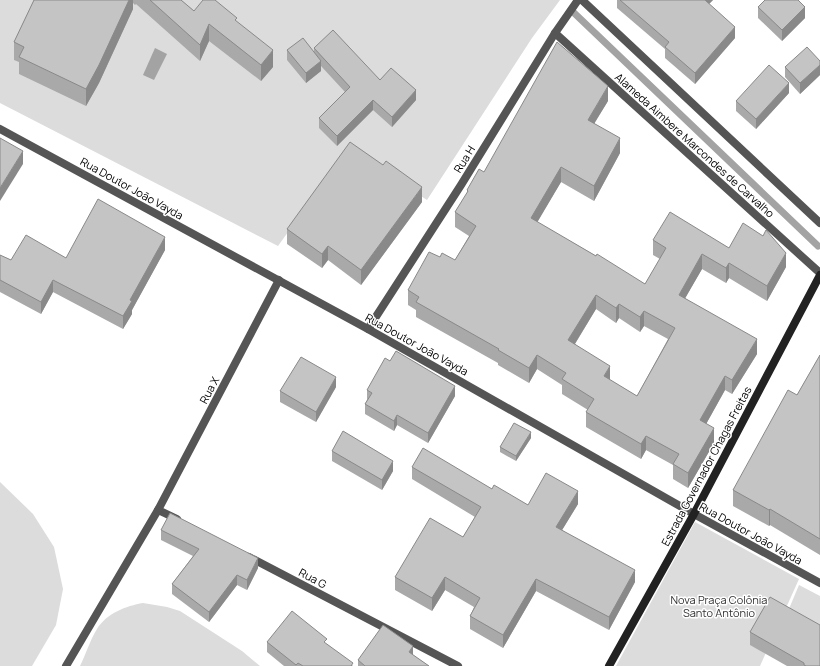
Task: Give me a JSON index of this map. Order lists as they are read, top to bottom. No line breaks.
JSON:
{"streets":{"main road":["Estrada Governador Chagas Freitas"],"street":["Alameda Aimbere Marcondes de Carvalho","Rua H","Rua Doutor João Vayda","Rua X","Rua G"]},"crossings":[["Alameda Aimbere Marcondes de Carvalho","Rua H"],["Alameda Aimbere Marcondes de Carvalho","Estrada Governador Chagas Freitas"],["Rua H","Rua Doutor João Vayda"],["Rua Doutor João Vayda","Rua X"],["Rua Doutor João Vayda","Estrada Governador Chagas Freitas"]],"parks":["Nova Praça Colônia Santo Antônio"]}
